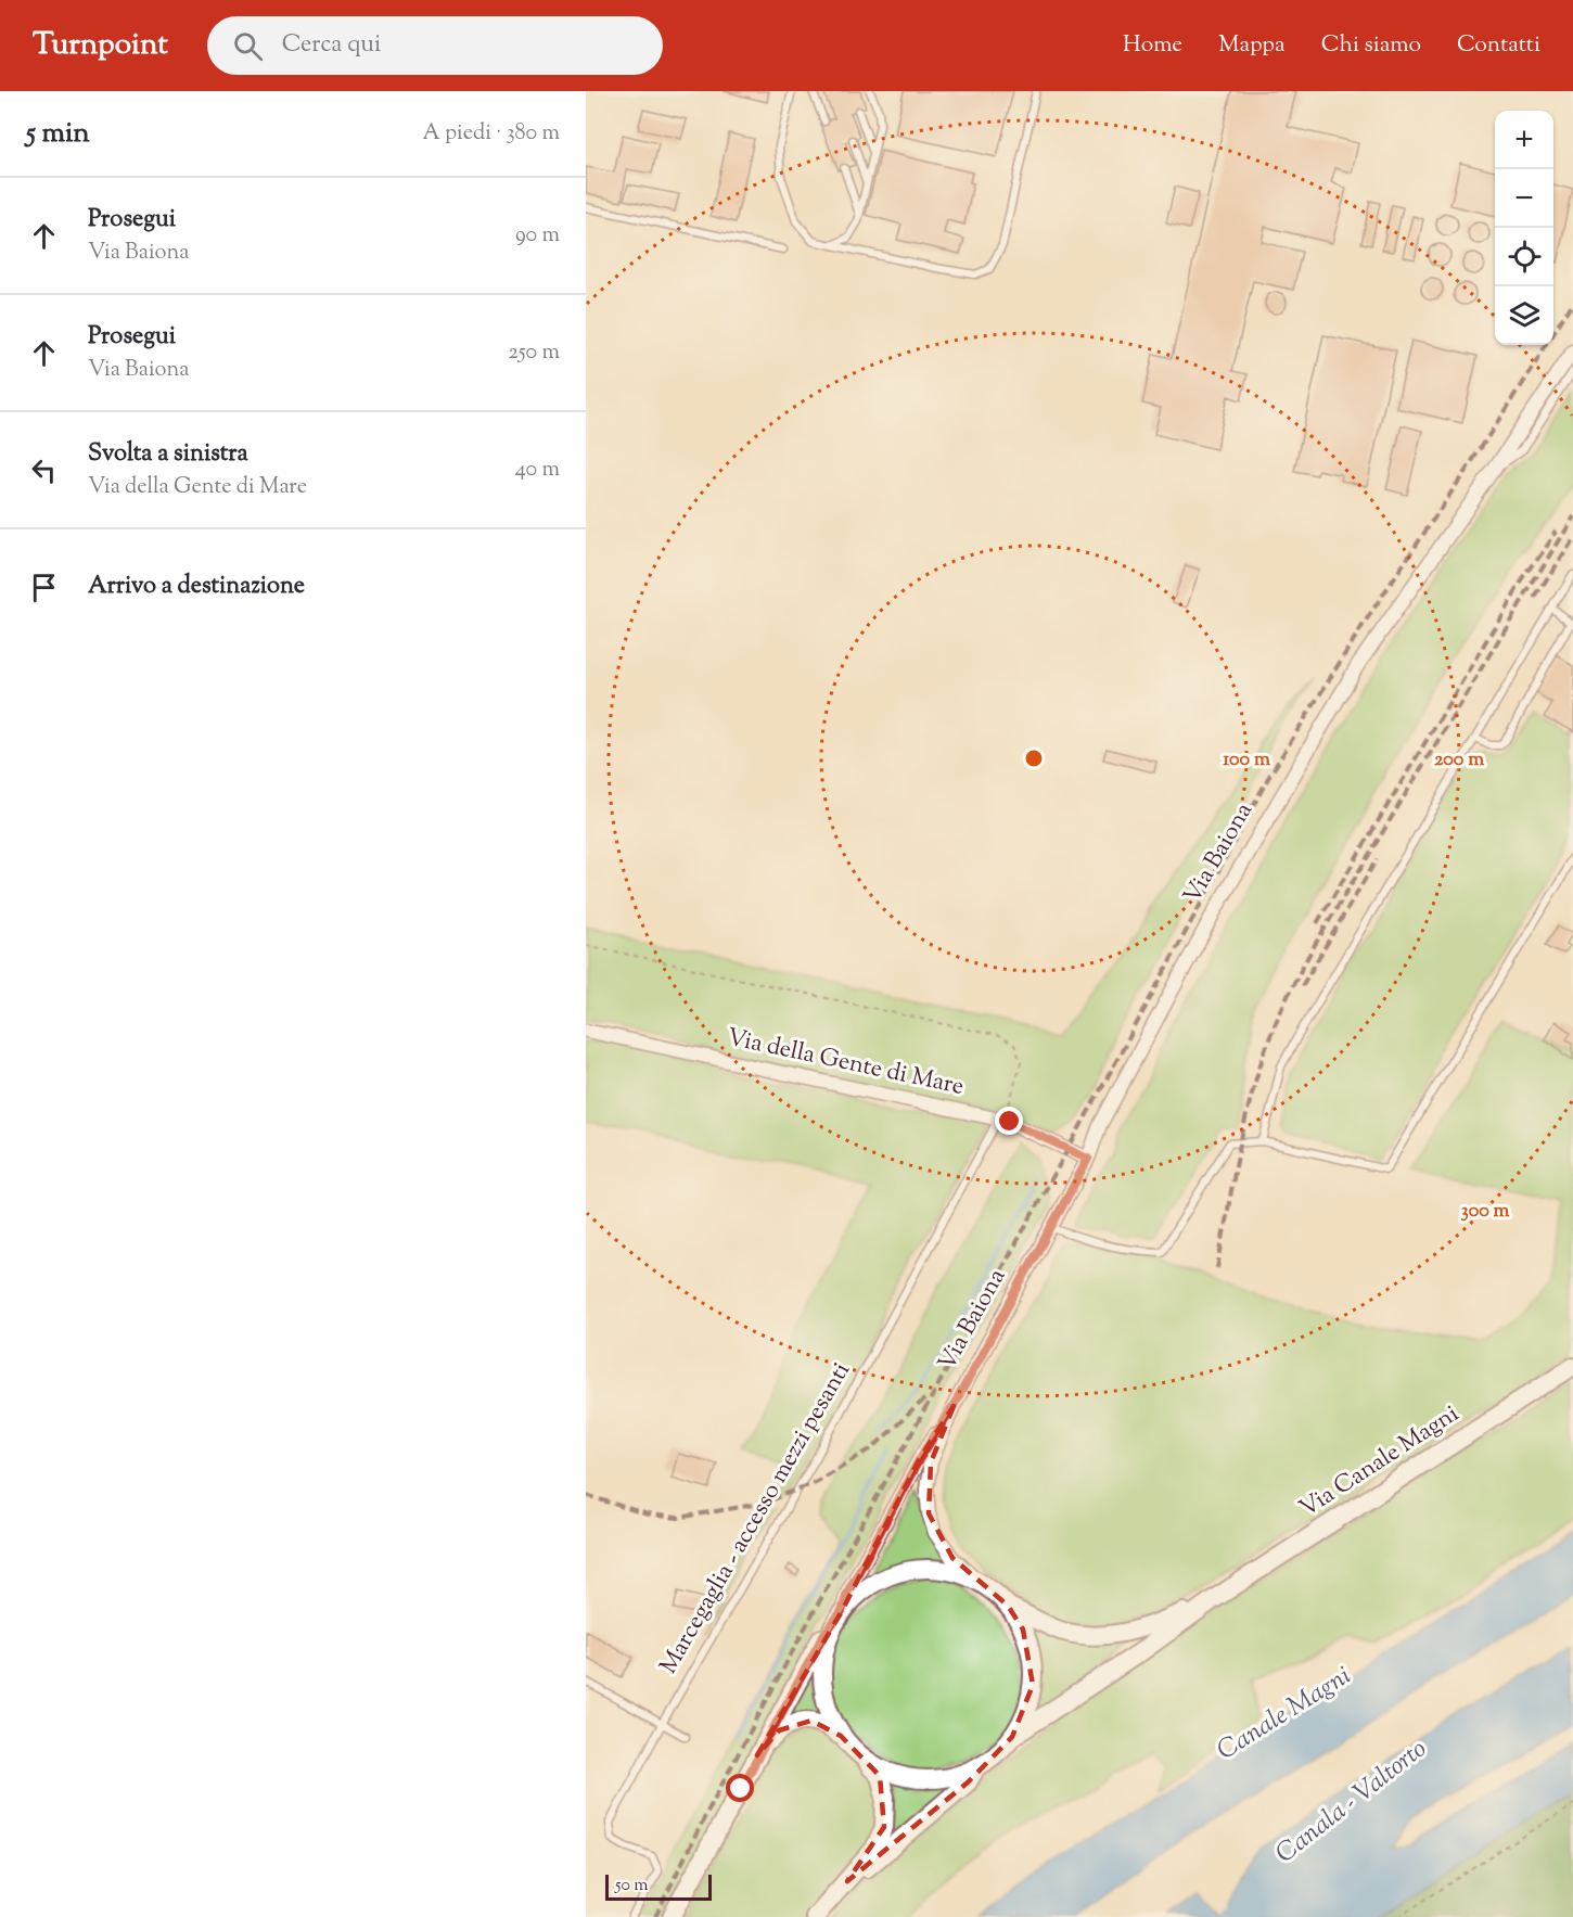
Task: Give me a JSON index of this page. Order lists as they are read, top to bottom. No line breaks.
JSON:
{"streets":{"main road":["Via Baiona","Via Canale Magni"],"street":["Via della Gente di Mare"],"lane":["Marcegaglia - accesso mezzi pesanti"]},"crossings":[["Via Baiona","Via della Gente di Mare"],["Via Baiona","Via Canale Magni"],["Via della Gente di Mare","Marcegaglia - accesso mezzi pesanti"]],"water":["Canale Magni","Canala - Valtorto"],"scale_bar":"50 m","page":{"header":"Turnpoint","search":"Cerca qui","nav":["Home","Mappa","Chi siamo","Contatti"],"heading":["5 min","A piedi · 380 m"],"map_buttons":["+","−"],"list":[["Prosegui","Via Baiona","90 m"],["Prosegui","Via Baiona","250 m"],["Svolta a sinistra","Via della Gente di Mare","40 m"],"Arrivo a destinazione"],"scale":"50 m"},"rings":["100 m","200 m","300 m"]}
